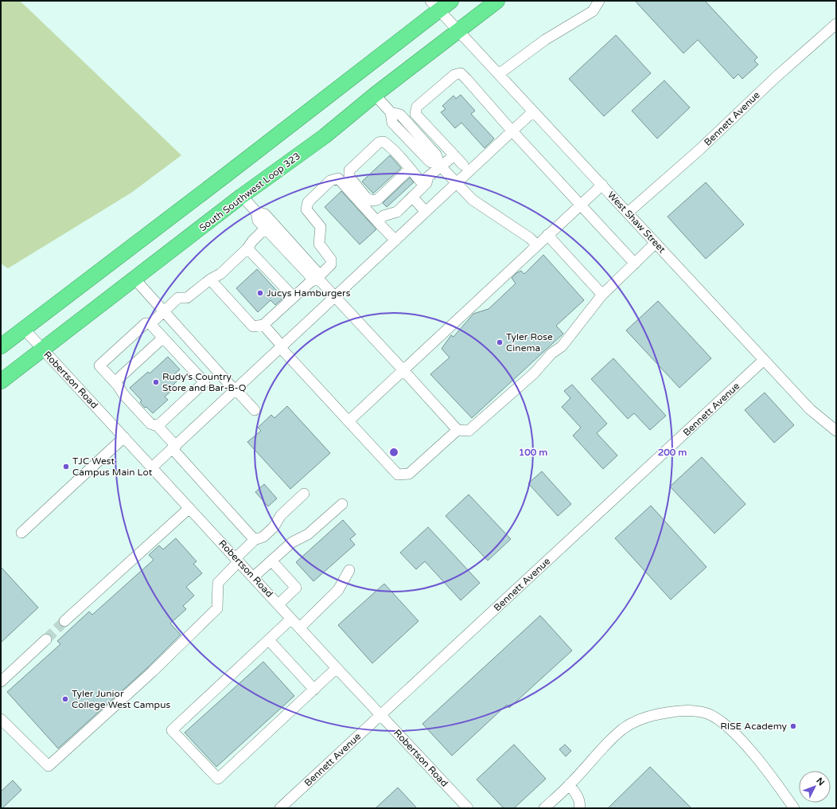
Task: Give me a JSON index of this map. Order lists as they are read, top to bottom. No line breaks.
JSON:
{"streets":{"highway":["South Southwest Loop 323"],"street":["Bennett Avenue","West Shaw Street","Robertson Road"]},"crossings":[["Bennett Avenue","West Shaw Street"],["Bennett Avenue","Robertson Road"],["South Southwest Loop 323","West Shaw Street"],["South Southwest Loop 323","Robertson Road"]],"places":["Jucys Hamburgers","Tyler Rose Cinema","Rudy's Country Store and Bar-B-Q","TJC West Campus Main Lot","Tyler Junior College West Campus","RISE Academy"],"north":"top right","rings":["100 m","200 m"]}
